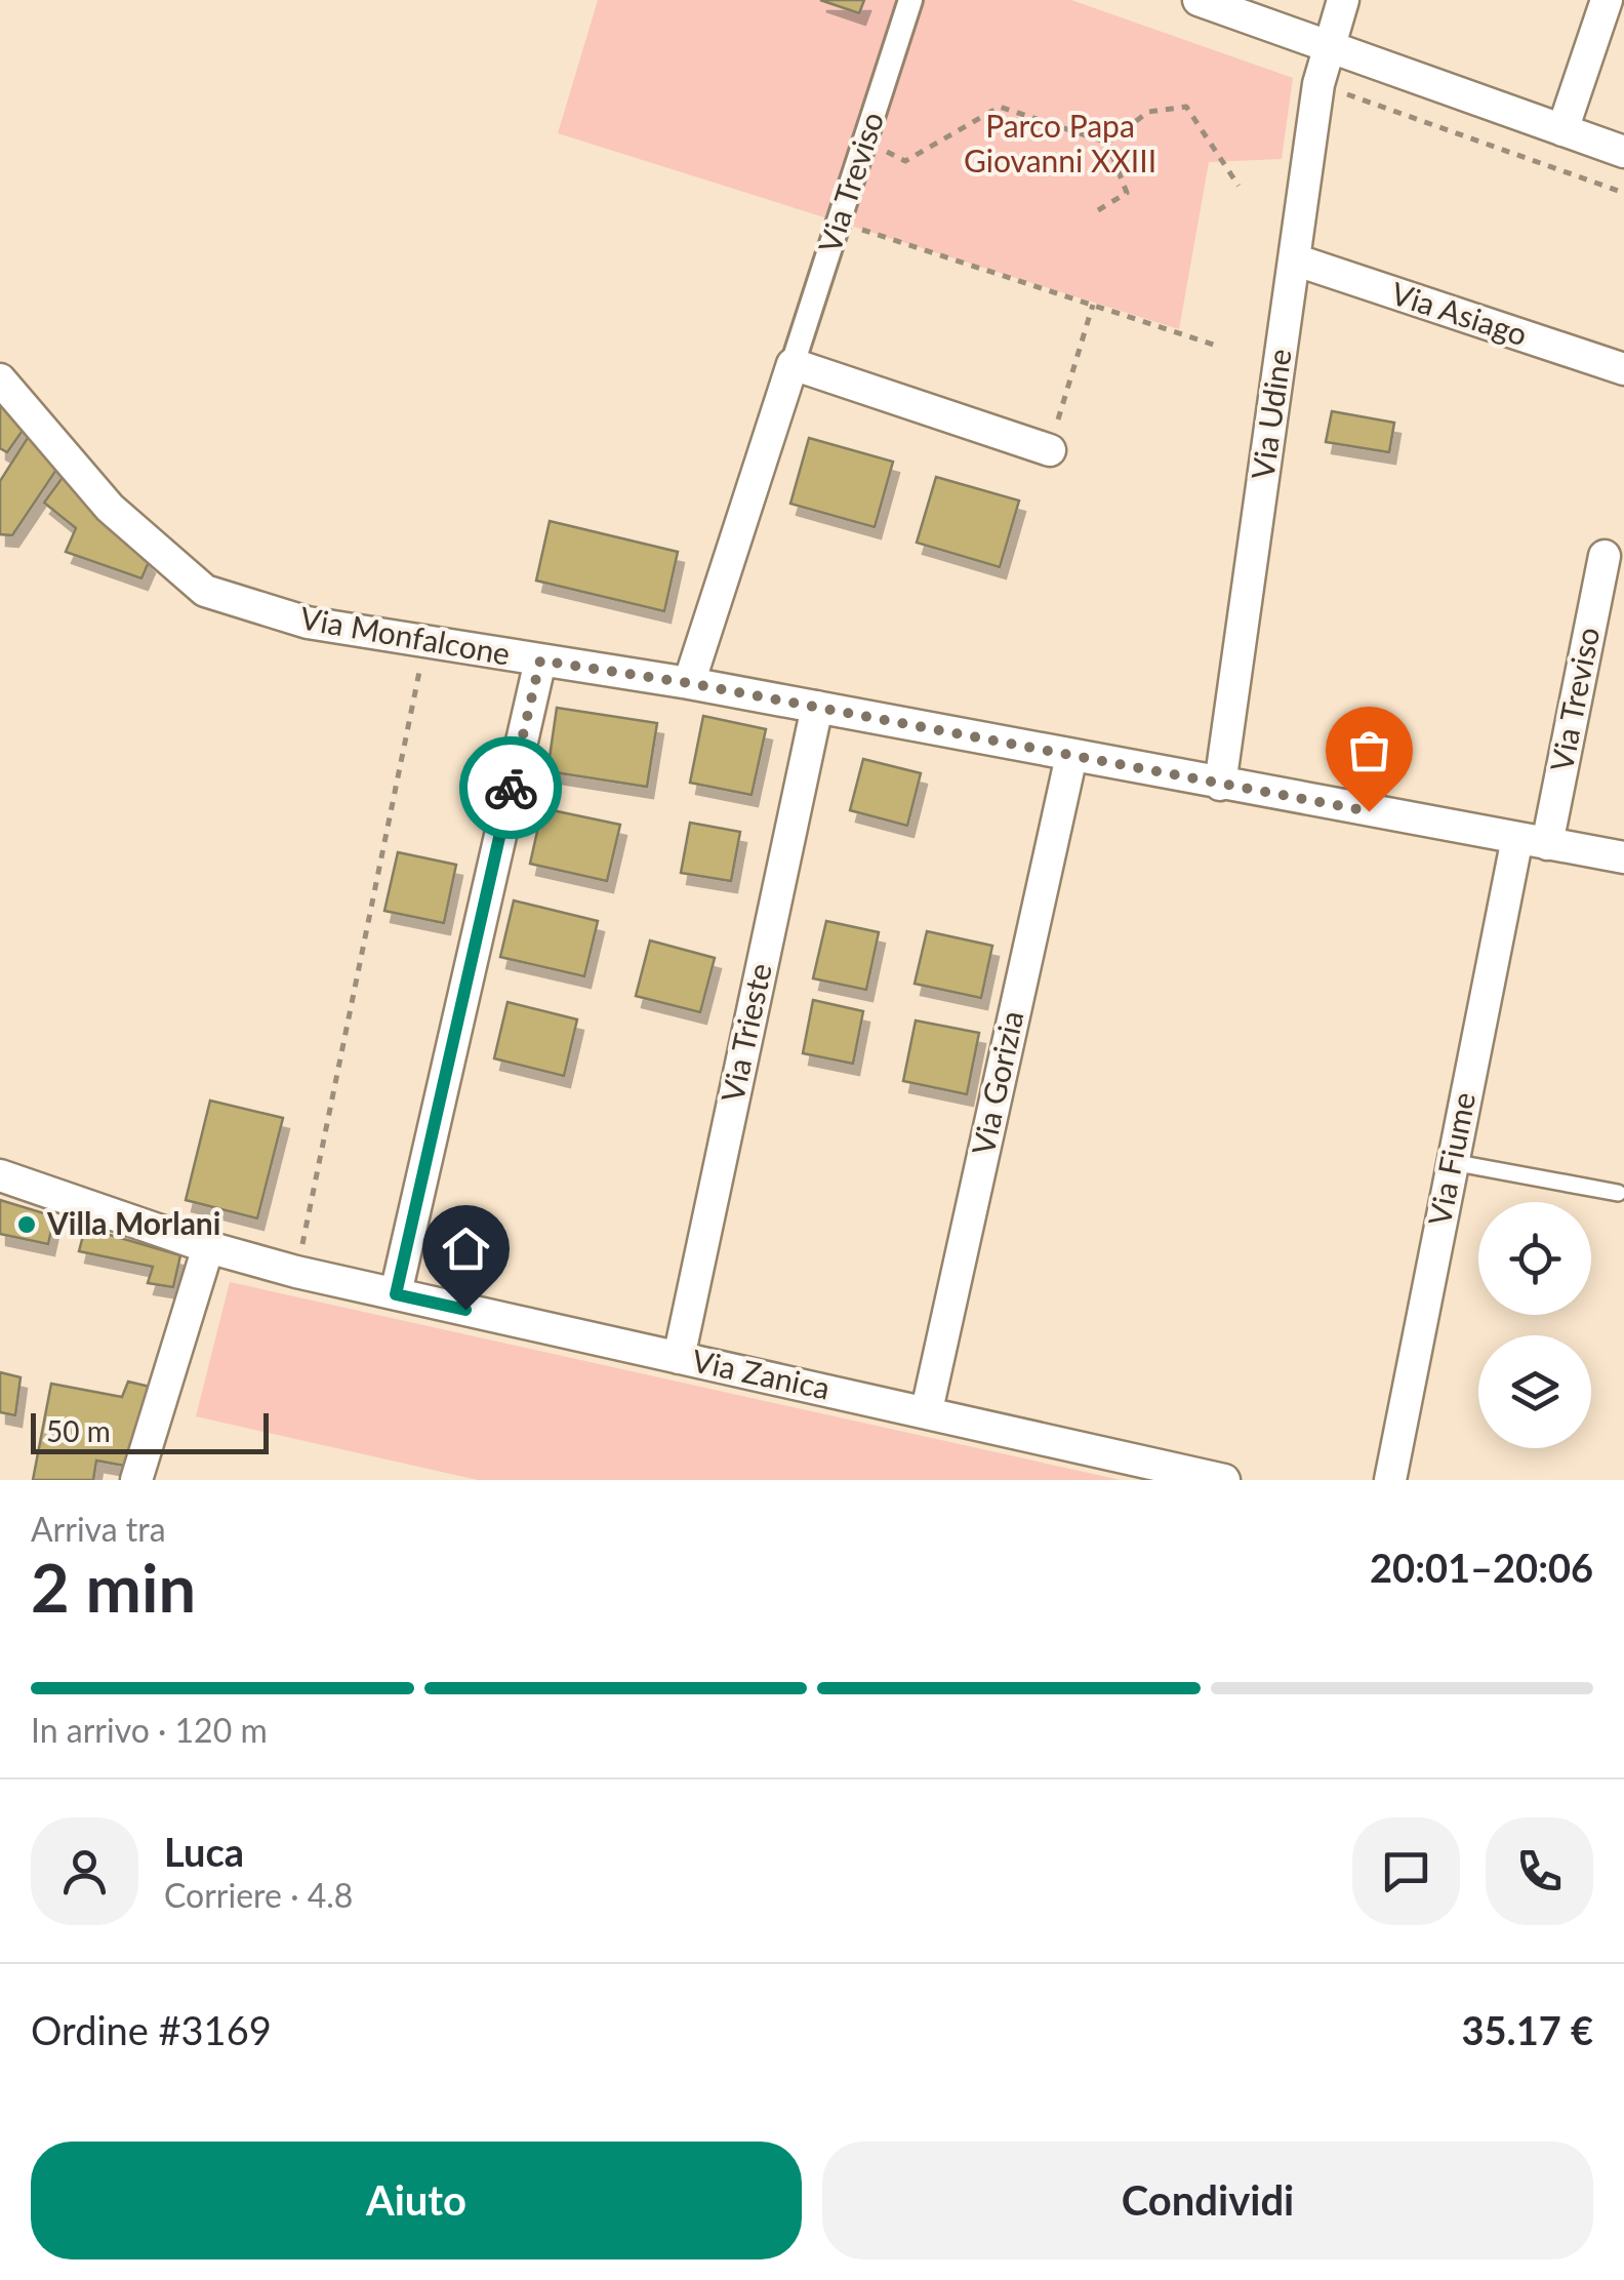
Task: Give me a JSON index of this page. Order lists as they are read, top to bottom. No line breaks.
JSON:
{"streets":{"street":["Via Treviso","Via Asiago","Via Udine","Via Monfalcone","Via Trieste","Via Gorizia","Via Fiume","Via Zanica"]},"crossings":[["Via Treviso","Via Monfalcone"],["Via Treviso","Via Fiume"],["Via Asiago","Via Udine"],["Via Udine","Via Monfalcone"],["Via Monfalcone","Via Trieste"],["Via Monfalcone","Via Gorizia"],["Via Monfalcone","Via Fiume"],["Via Trieste","Via Zanica"],["Via Gorizia","Via Zanica"]],"parks":["Parco Papa Giovanni XXIII"],"places":["Villa Morlani"],"scale_bar":"50 m","page":{"scale":"50 m","heading":["2 min","Arriva tra","20:01–20:06"],"panel":["Luca","Corriere · 4.8","Ordine #3169","35.17 €"],"bar":"In arrivo · 120 m","buttons":["Aiuto","Condividi"]}}
